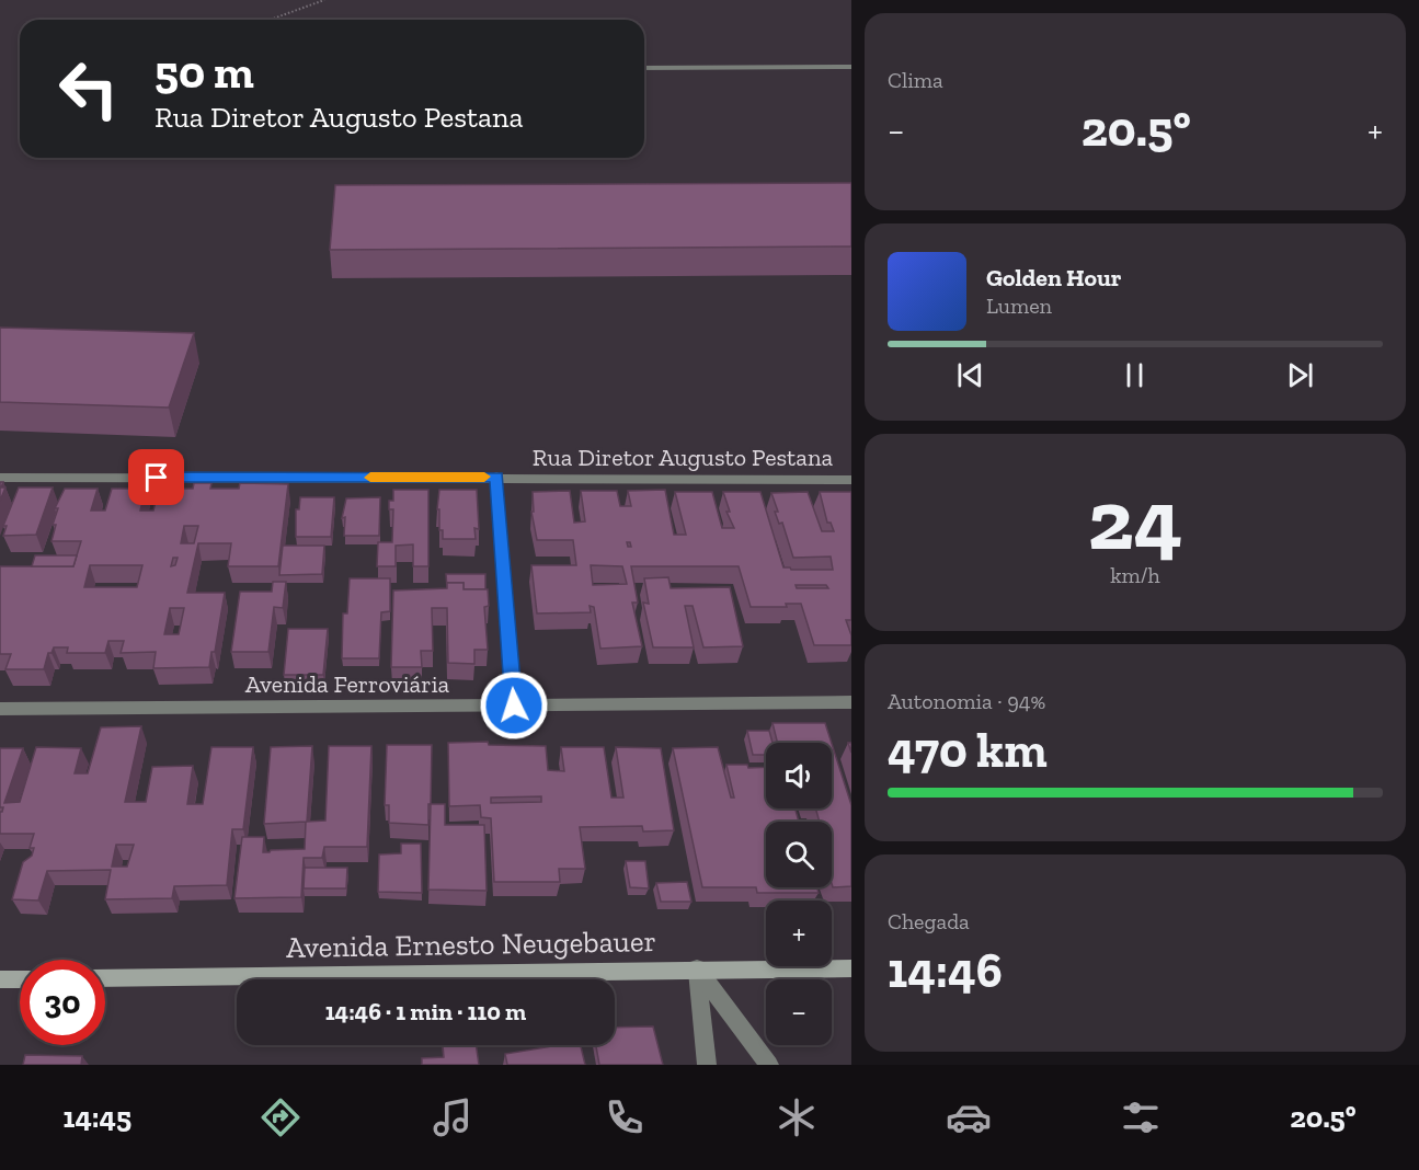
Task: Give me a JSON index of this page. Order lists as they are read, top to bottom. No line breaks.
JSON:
{"streets":{"main road":["Avenida Ernesto Neugebauer"],"street":["Rua Diretor Augusto Pestana","Avenida Ferroviária"]},"page":{"tile":["Clima",["24","km/h"],["Autonomia · 94%","470 km"],["Chegada","14:46"]],"turn":["50 m","Rua Diretor Augusto Pestana"],"heat":["−","20.5°","+"],"song":["Golden Hour","Lumen"],"map_buttons":["+","−"],"limit":"30","trip":"14:46 · 1 min · 110 m","tabs":["14:45","20.5°"]}}
